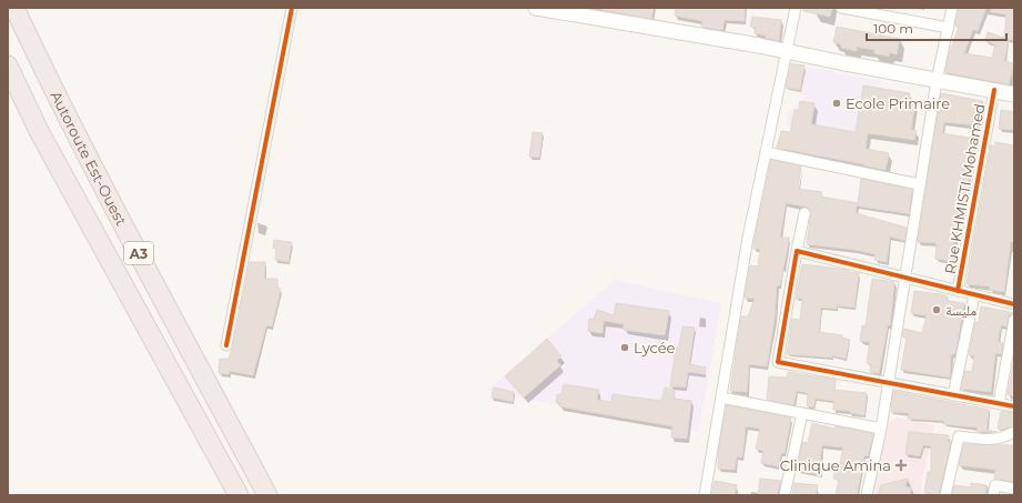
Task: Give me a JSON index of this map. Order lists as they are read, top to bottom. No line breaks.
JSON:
{"streets":{"highway":["Autoroute Est-Ouest","A3"],"street":["Rue KHMISTI Mohamed"]},"places":{"other":["Ecole Primaire","مليسة","Lycée"],"health":["Clinique Amina"]},"scale_bar":"100 m"}
